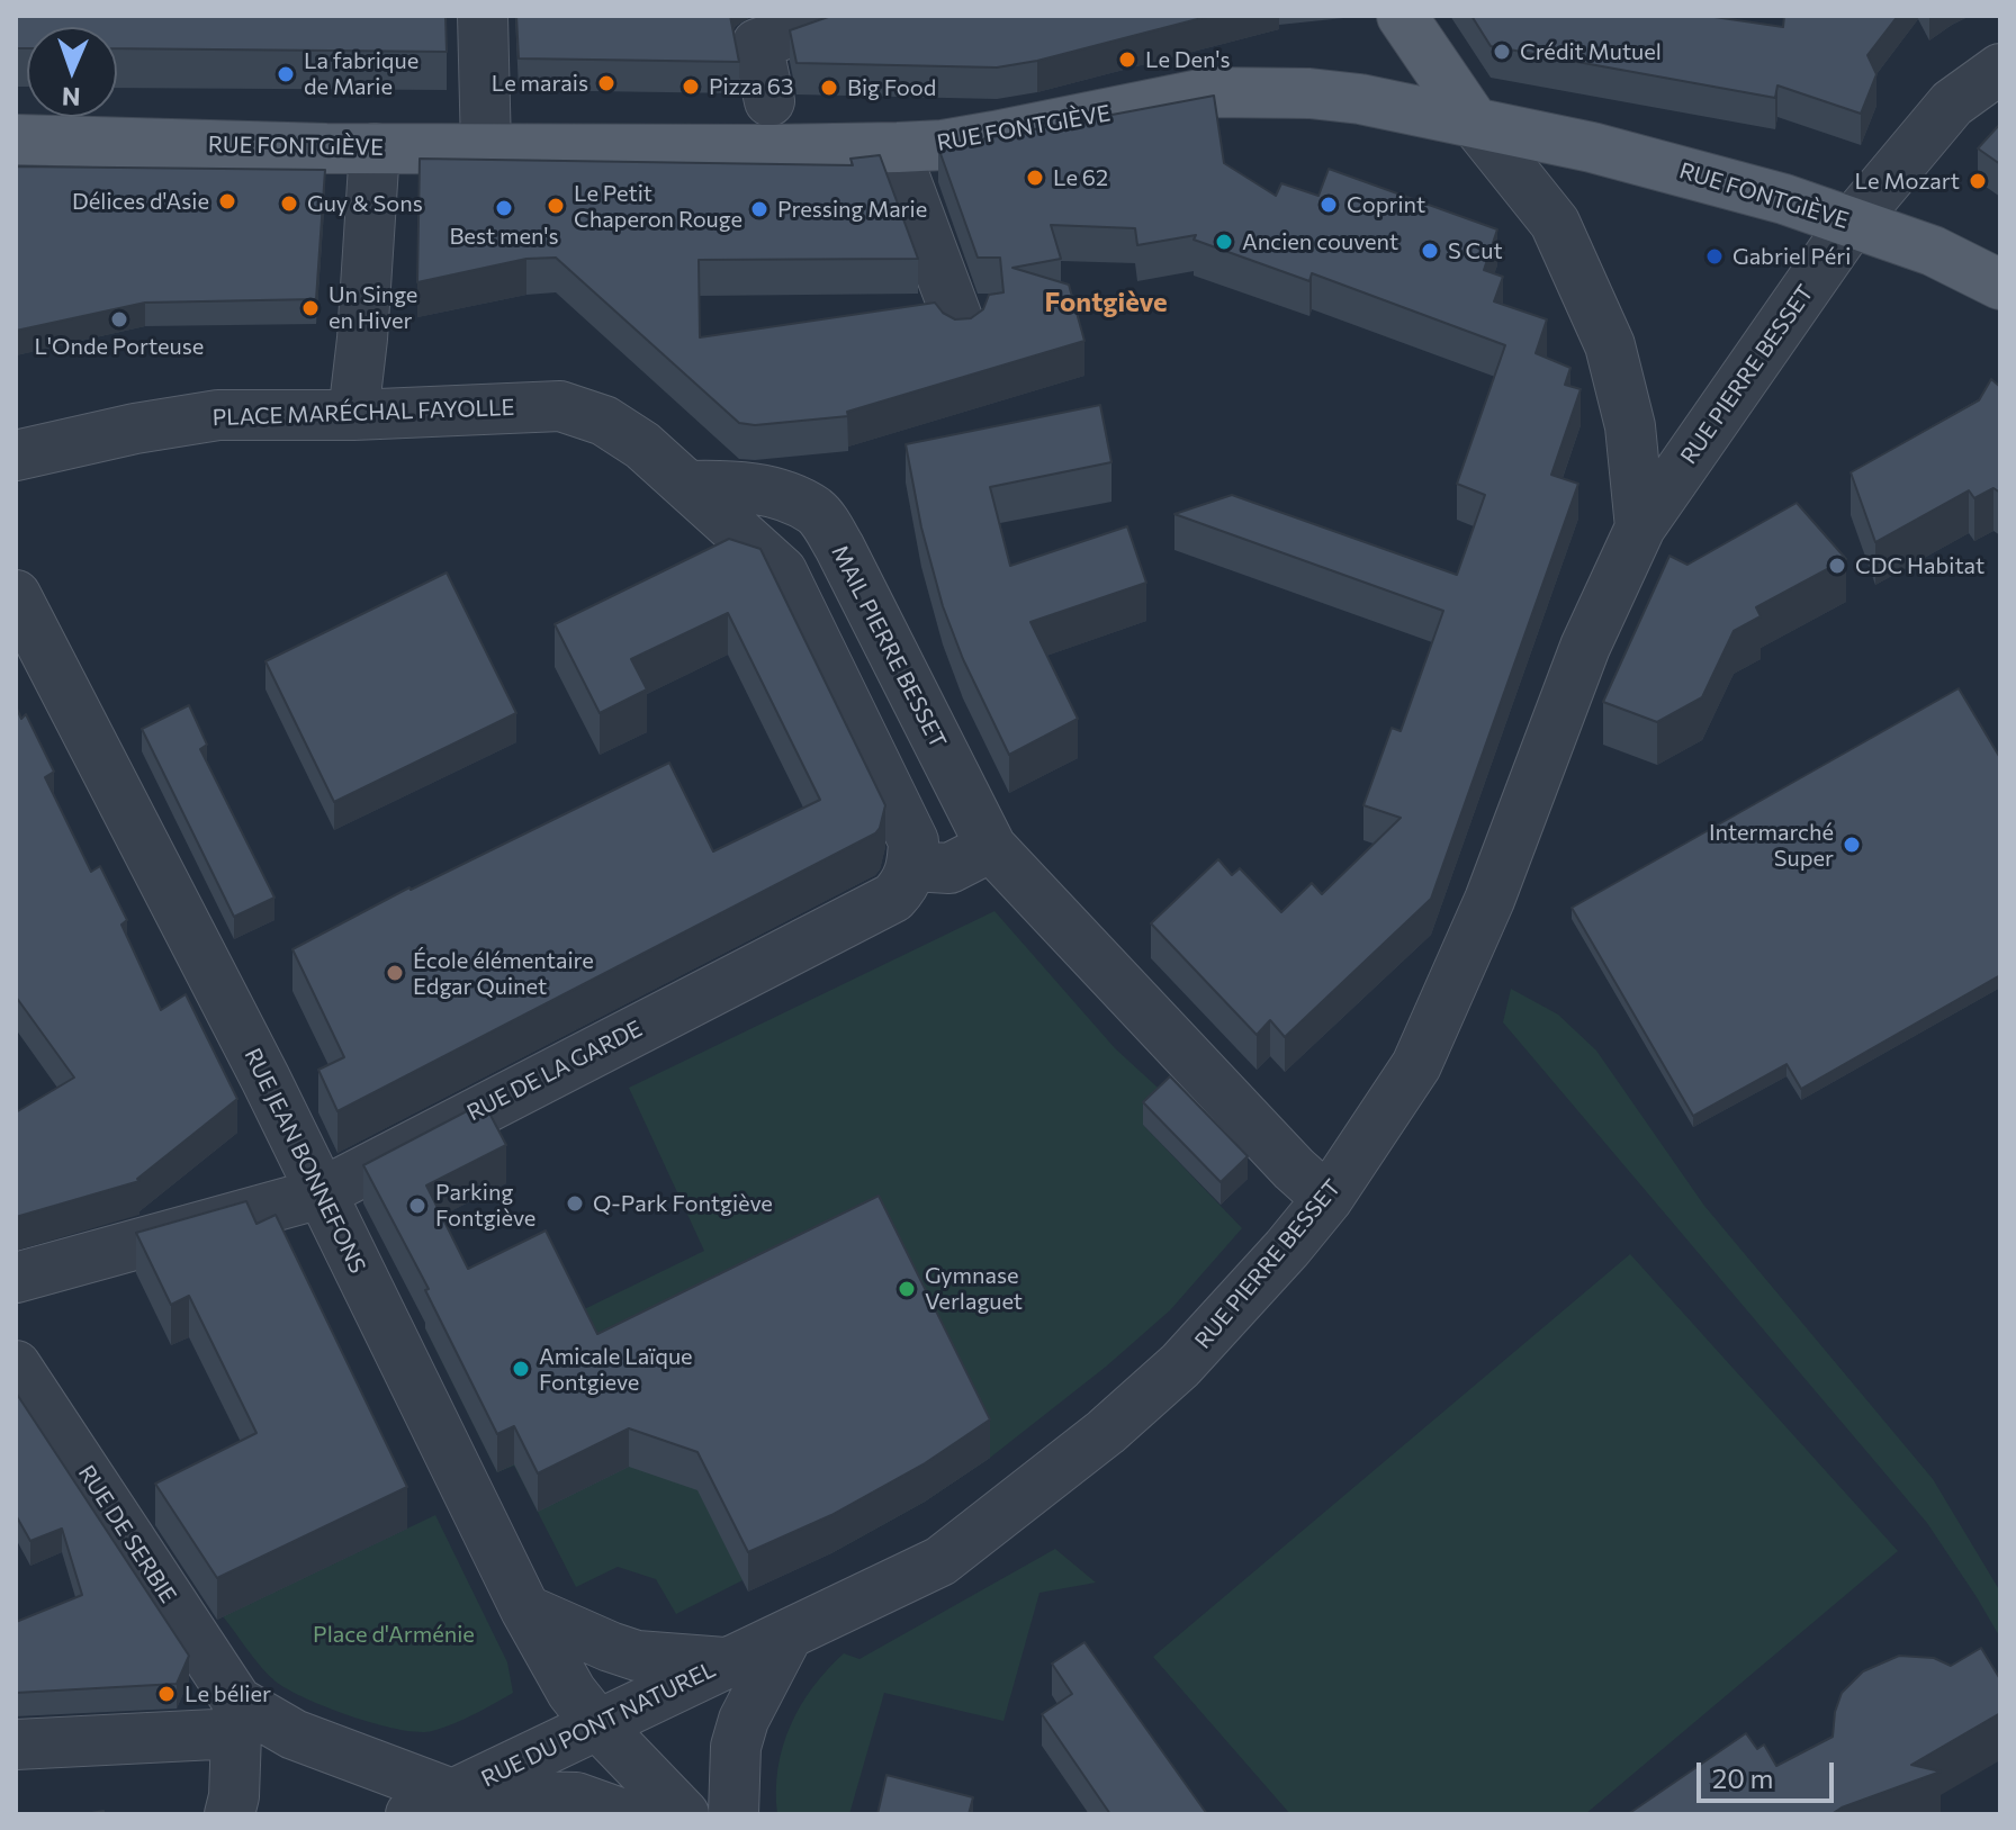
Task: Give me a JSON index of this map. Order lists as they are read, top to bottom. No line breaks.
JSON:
{"streets":{"main road":["RUE FONTGIÈVE"],"street":["RUE PIERRE BESSET","PLACE MARÉCHAL FAYOLLE","MAIL PIERRE BESSET","RUE DE LA GARDE","RUE JEAN BONNEFONS","RUE DE SERBIE","RUE DU PONT NATUREL"]},"crossings":[["RUE FONTGIÈVE","RUE PIERRE BESSET"],["RUE PIERRE BESSET","MAIL PIERRE BESSET"],["RUE PIERRE BESSET","RUE DU PONT NATUREL"],["PLACE MARÉCHAL FAYOLLE","MAIL PIERRE BESSET"],["RUE DE LA GARDE","RUE JEAN BONNEFONS"],["RUE JEAN BONNEFONS","RUE DU PONT NATUREL"],["RUE DE SERBIE","RUE DU PONT NATUREL"]],"districts":["Fontgiève"],"parks":["Place d'Arménie"],"places":["Crédit Mutuel","Le Den's","La fabrique de Marie","Le marais","Pizza 63","Big Food","Le 62","Le Mozart","Délices d'Asie","Guy & Sons","Coprint","Le Petit Chaperon Rouge","Best men's","Pressing Marie","Ancien couvent","S Cut","Gabriel Péri","Un Singe en Hiver","L'Onde Porteuse","CDC Habitat","Intermarché Super","École élémentaire Edgar Quinet","Q-Park Fontgiève","Parking Fontgiève","Gymnase Verlaguet","Amicale Laïque Fontgieve","Le bélier"],"scale_bar":"20 m","north":"bottom"}
